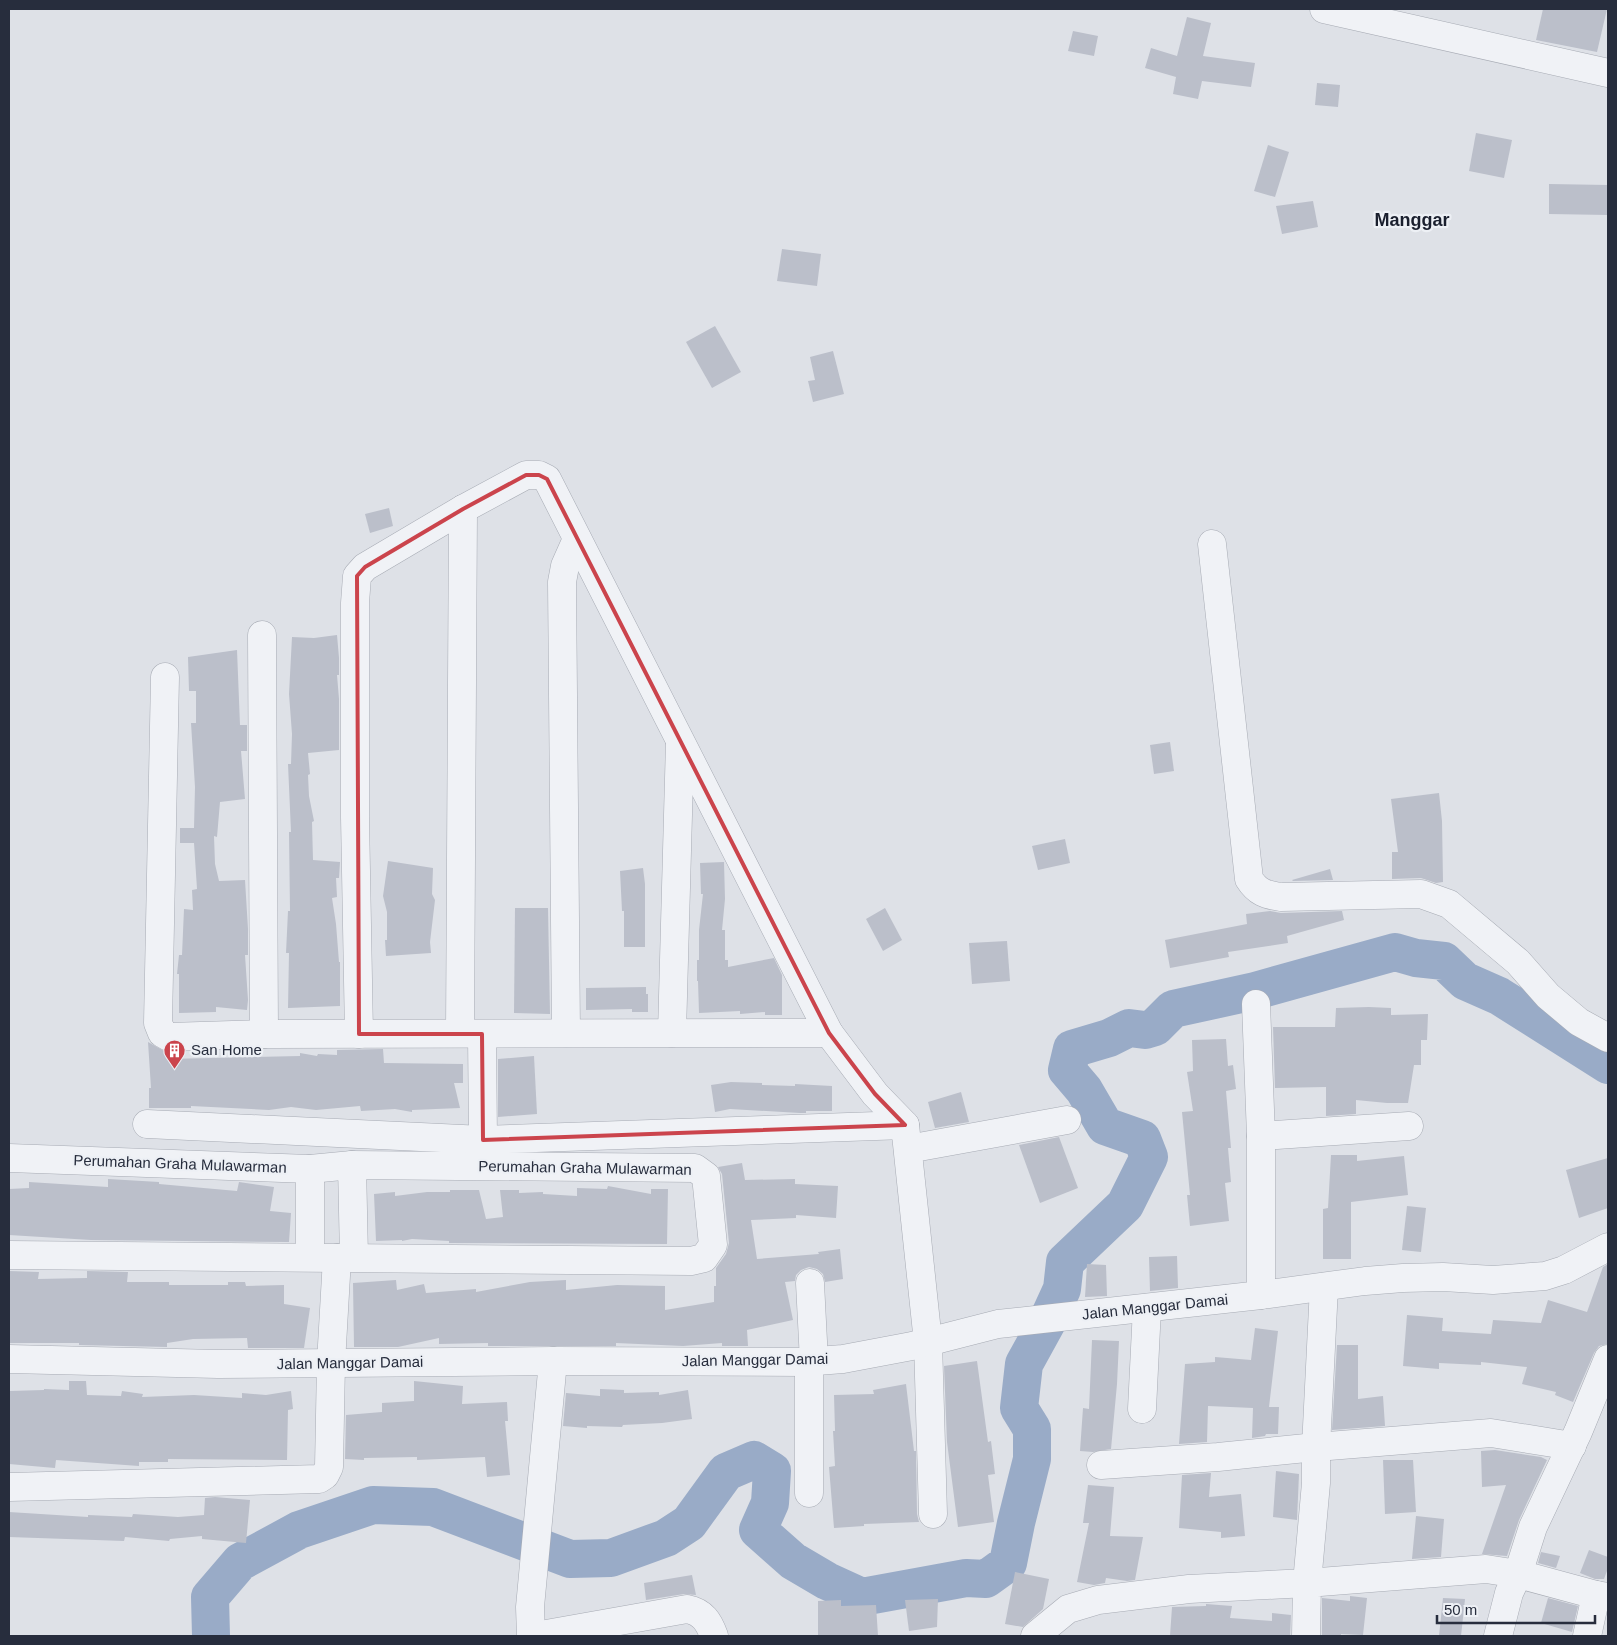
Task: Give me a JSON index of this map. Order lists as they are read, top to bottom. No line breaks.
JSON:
{"streets":{"street":["Perumahan Graha Mulawarman","Jalan Manggar Damai"]},"districts":["Manggar"],"places":{"building":["San Home"]},"scale_bar":"50 m"}
